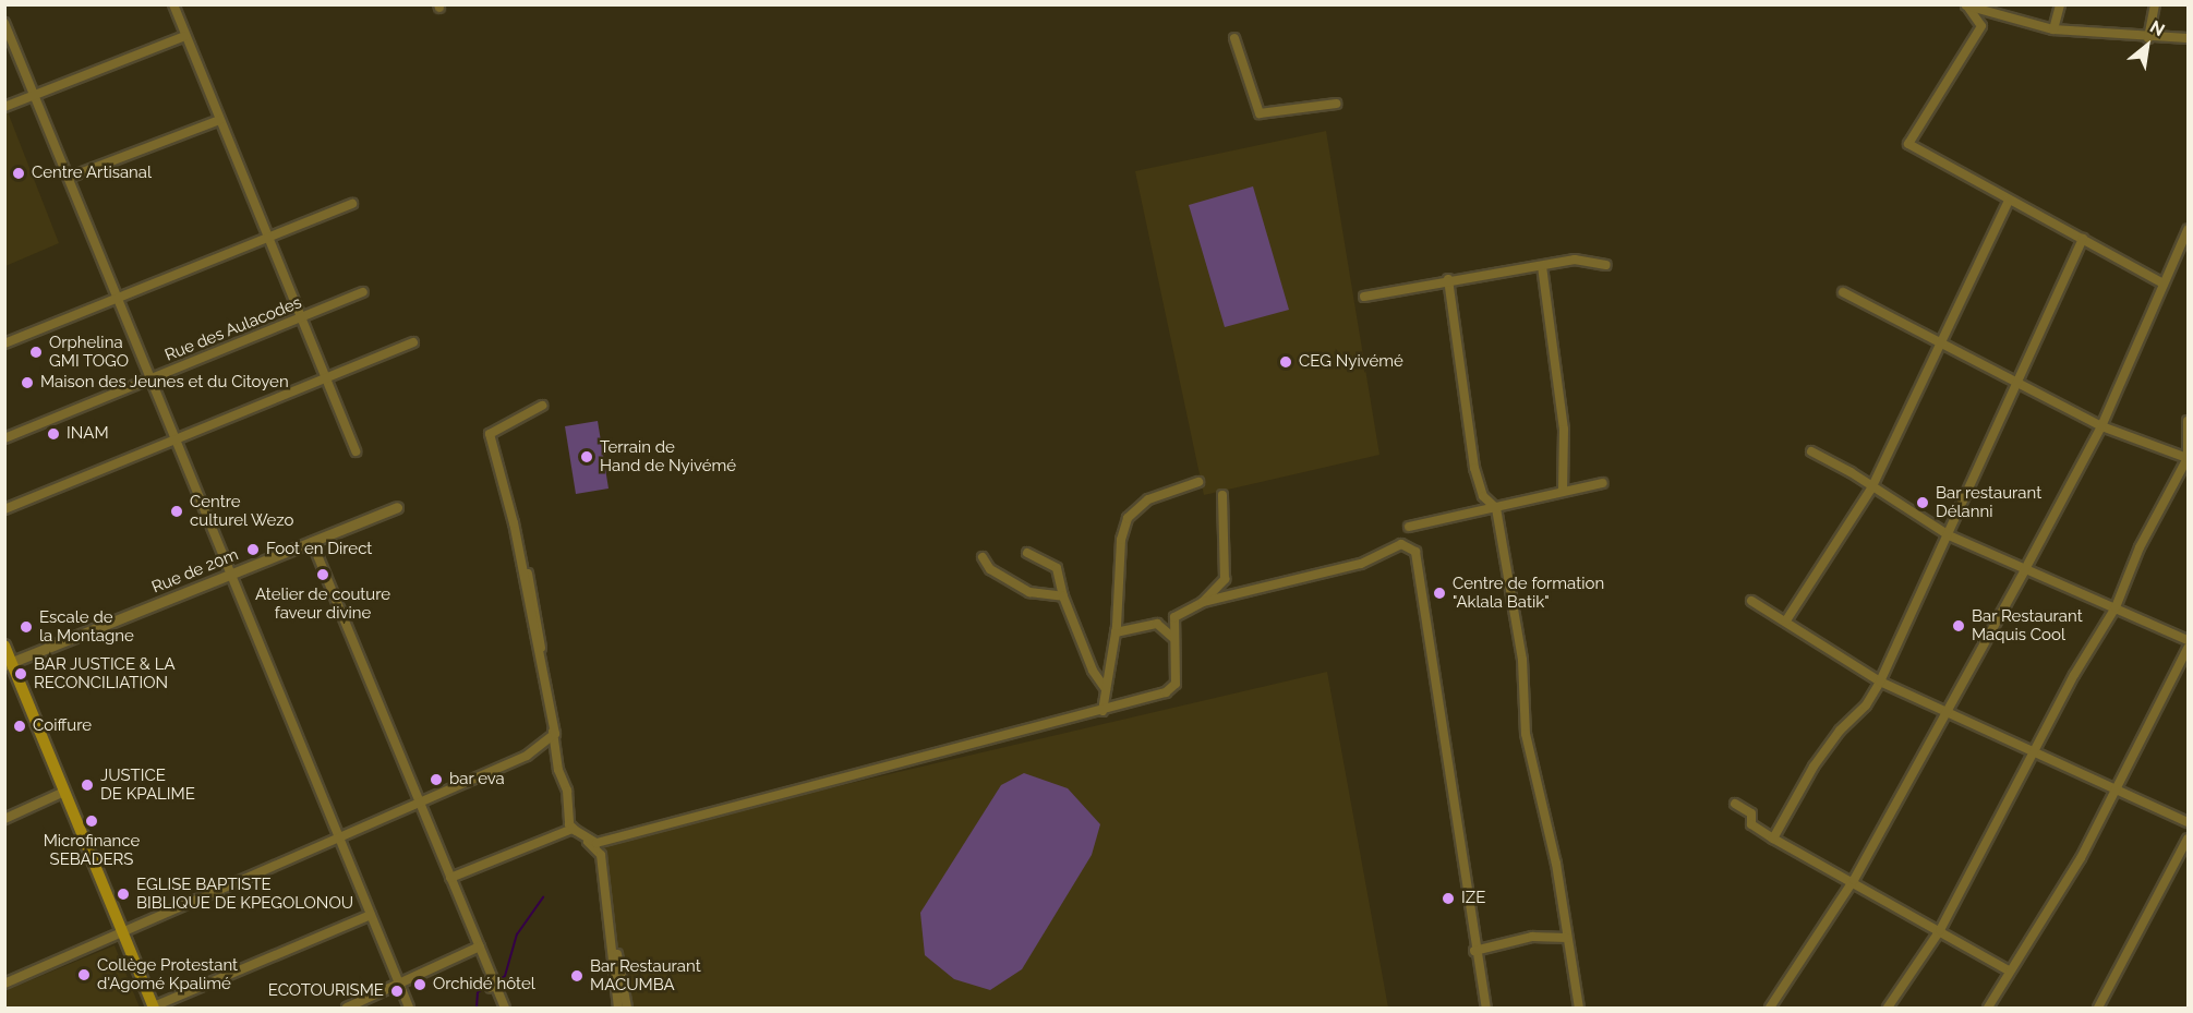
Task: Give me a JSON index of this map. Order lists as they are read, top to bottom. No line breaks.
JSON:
{"streets":{"street":["Rue des Aulacodes","Rue de 20m"]},"places":["Centre Artisanal","Orphelina GMI TOGO","CEG Nyivémé","Maison des Jeunes et du Citoyen","INAM","Terrain de Hand de Nyivémé","Bar restaurant Délanni","Centre culturel Wezo","Foot en Direct","Atelier de couture faveur divine","Centre de formation \"Aklala Batik\"","Bar Restaurant Maquis Cool","Escale de la Montagne","BAR JUSTICE & LA RECONCILIATION","Coiffure","bar eva","JUSTICE DE KPALIME","Microfinance SEBADERS","EGLISE BAPTISTE BIBLIQUE DE KPEGOLONOU","IZE","Collège Protestant d'Agomé Kpalimé","Bar Restaurant MACUMBA","Orchidé hôtel","ECOTOURISME"],"north":"top right"}
